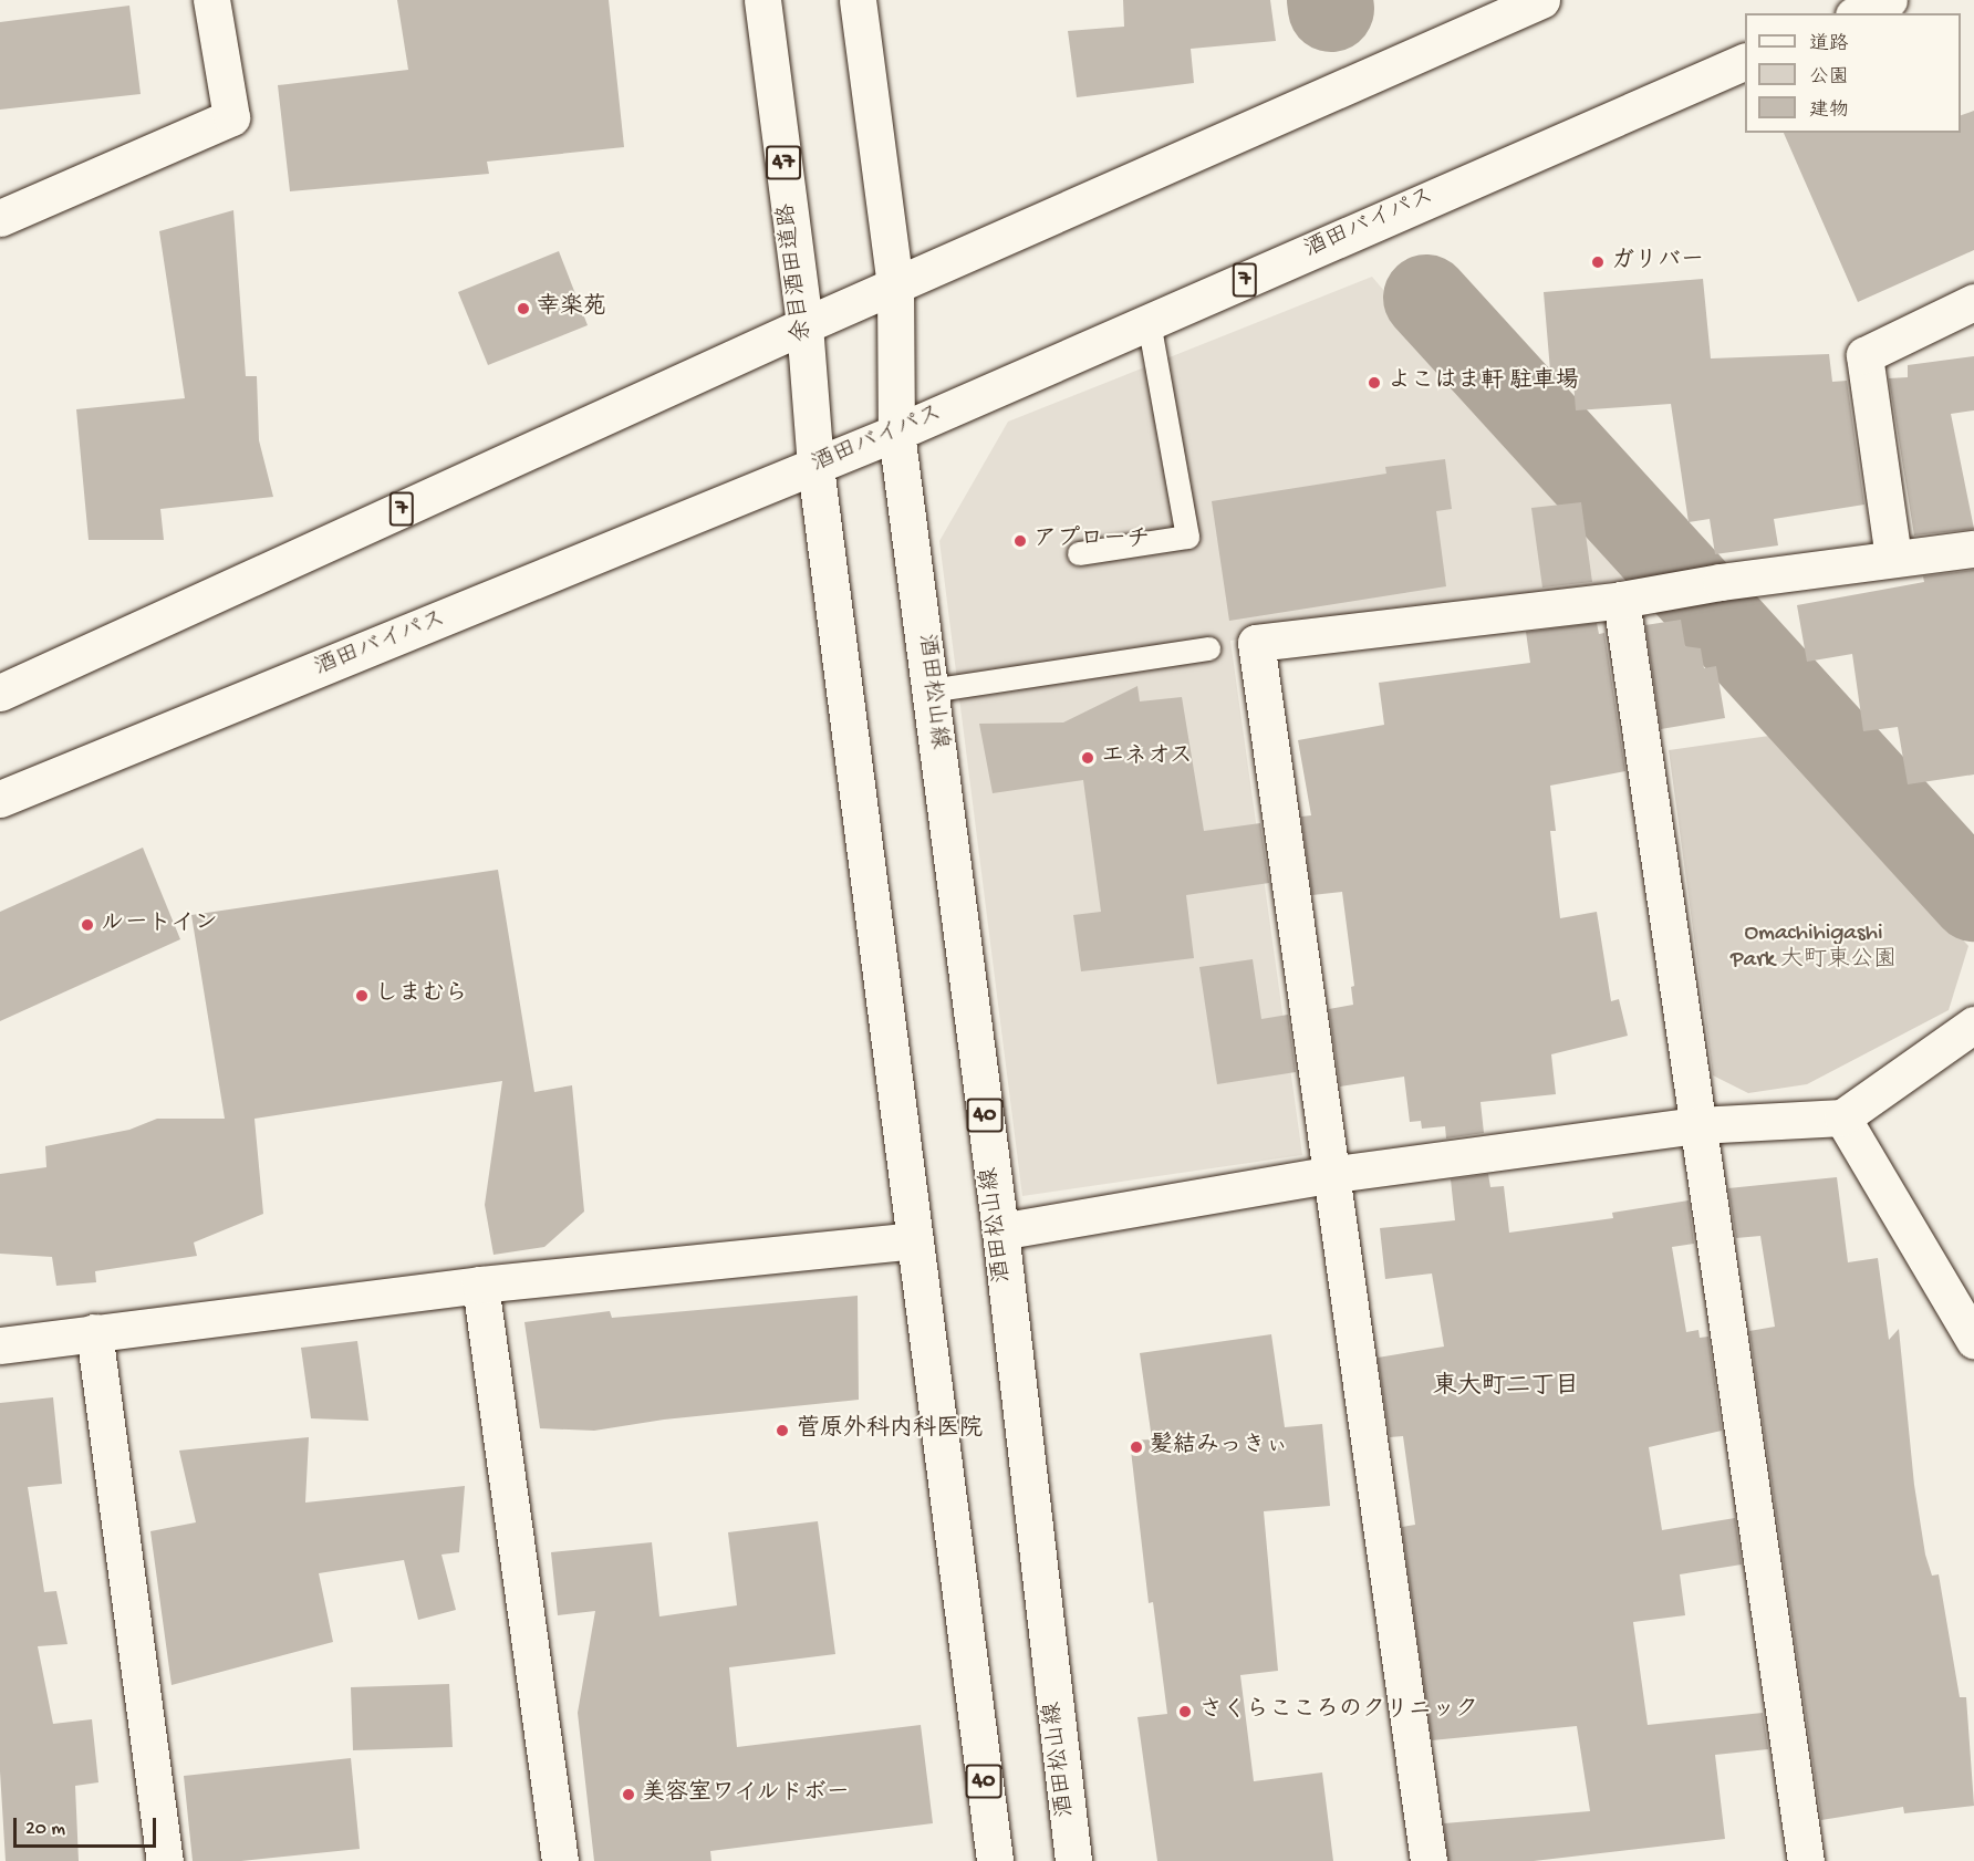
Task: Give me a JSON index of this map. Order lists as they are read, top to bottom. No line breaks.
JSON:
{"streets":{"main road":["47","酒田バイパス","余目酒田道路","7","酒田松山線","40"]},"crossings":[["酒田バイパス","余目酒田道路"],["酒田バイパス","酒田松山線"],["酒田バイパス","40"],["余目酒田道路","7"],["余目酒田道路","40"]],"districts":["東大町二丁目"],"parks":["Omachihigashi Park 大町東公園"],"places":["ガリバー","幸楽苑","よこはま軒 駐車場","アプローチ","エネオス","ルートイン","しまむら","菅原外科内科医院","髪結みっきぃ","さくらこころのクリニック","美容室ワイルドボー"],"legend":["道路","公園","建物"],"scale_bar":"20 m"}
